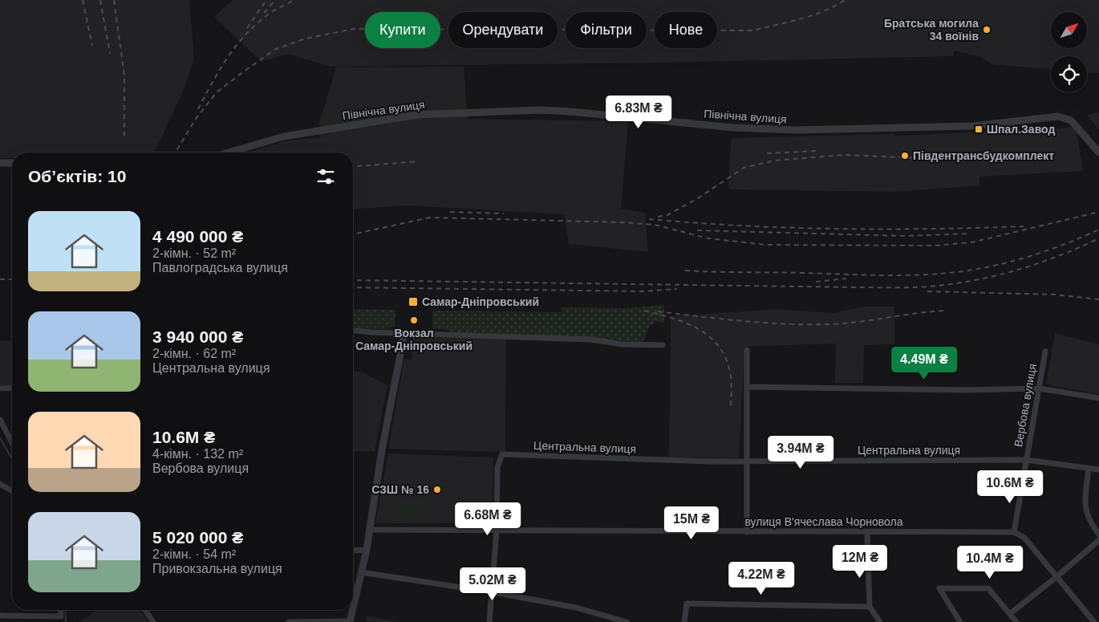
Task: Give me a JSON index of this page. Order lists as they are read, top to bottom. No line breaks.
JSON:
{"streets":{"street":["Північна вулиця","Вербова вулиця","Центральна вулиця","вулиця В'ячеслава Чорновола"]},"crossings":[["Вербова вулиця","Центральна вулиця"],["Вербова вулиця","вулиця В'ячеслава Чорновола"],["Центральна вулиця","вулиця В'ячеслава Чорновола"]],"places":{"other":["Братська могила 34 воїнів","Південтрансбудкомплект","Вокзал Самар-Дніпровський","СЗШ № 16"],"transit":["Шпал.Завод","Самар-Дніпровський"]},"north":"top right","page":{"chip":["Купити","Орендувати","Фільтри","Нове"],"price":["6.83M ₴","4.49M ₴","3.94M ₴","10.6M ₴","6.68M ₴","15M ₴","12M ₴","10.4M ₴","4.22M ₴","5.02M ₴"],"heading":"Об’єктів: 10","list":[{"name":"4 490 000 ₴","note":"2-кімн. · 52 m² · Павлоградська вулиця"},{"name":"3 940 000 ₴","note":"2-кімн. · 62 m² · Центральна вулиця"},{"name":"10.6M ₴","note":"4-кімн. · 132 m² · Вербова вулиця"},{"name":"5 020 000 ₴","note":"2-кімн. · 54 m² · Привокзальна вулиця"}]}}
